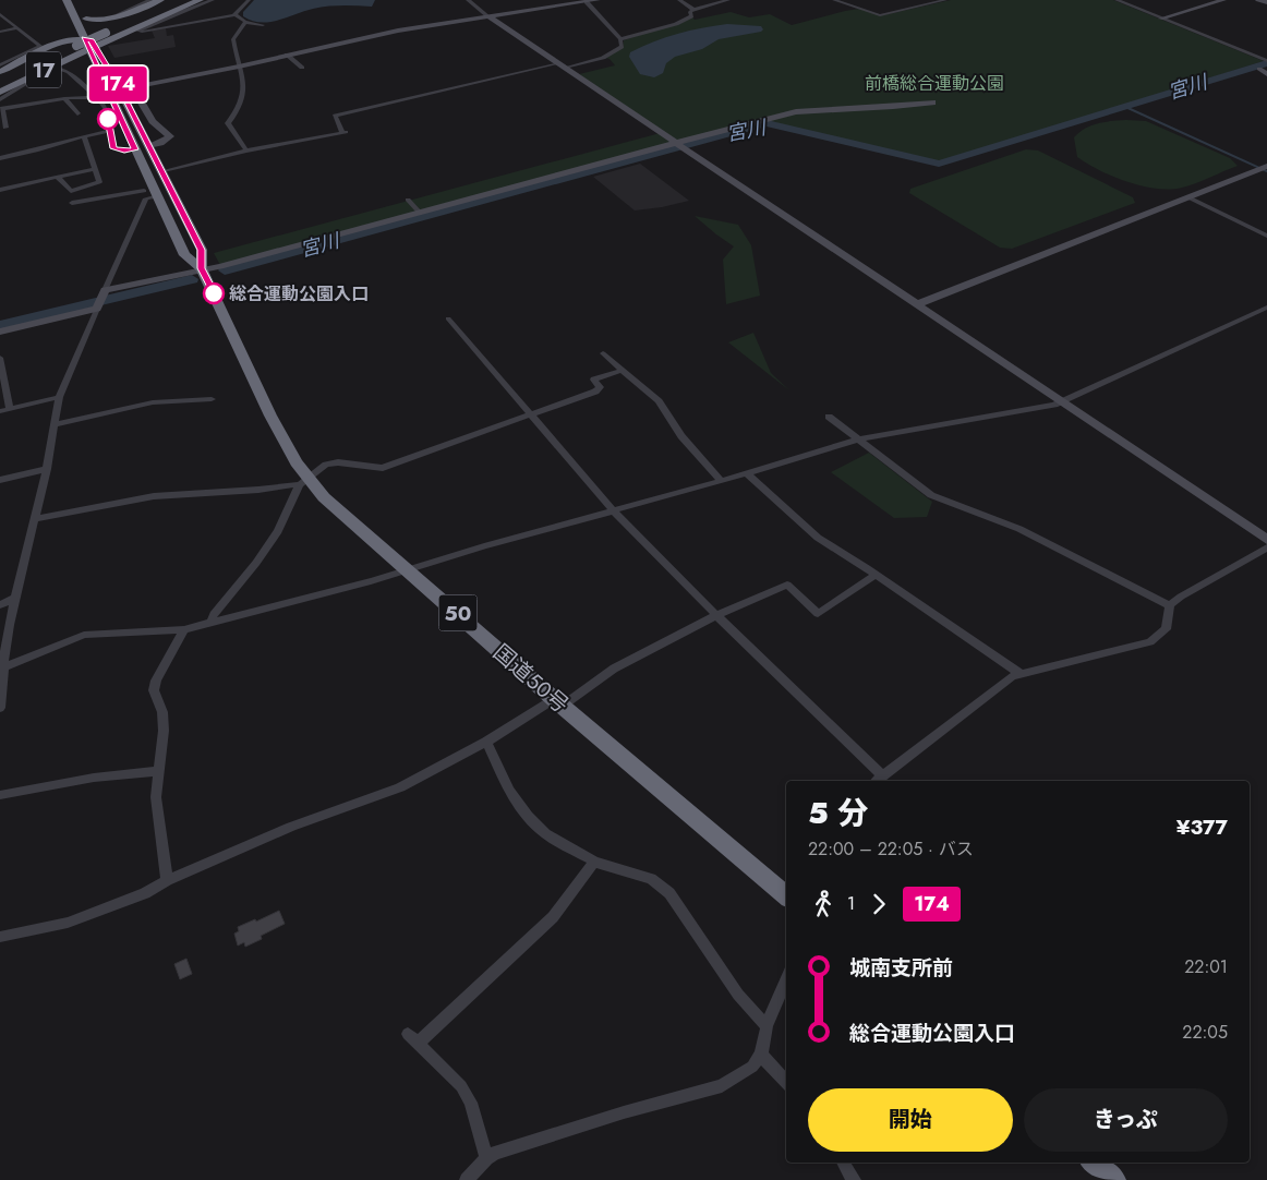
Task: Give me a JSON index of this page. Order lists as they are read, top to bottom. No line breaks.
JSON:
{"streets":{"highway":["17","50","国道50号"]},"crossings":[["17","国道50号"]],"water":["宮川"],"parks":["前橋総合運動公園"],"places":["総合運動公園入口"],"lines":["bus line 174"],"page":{"on_map":"174","heading":["5 分","22:00 – 22:05 · バス","¥377"],"legs":["1","174"],"list":[{"name":"城南支所前","value":"22:01"},{"name":"総合運動公園入口","value":"22:05"}],"buttons":["開始","きっぷ"]}}
